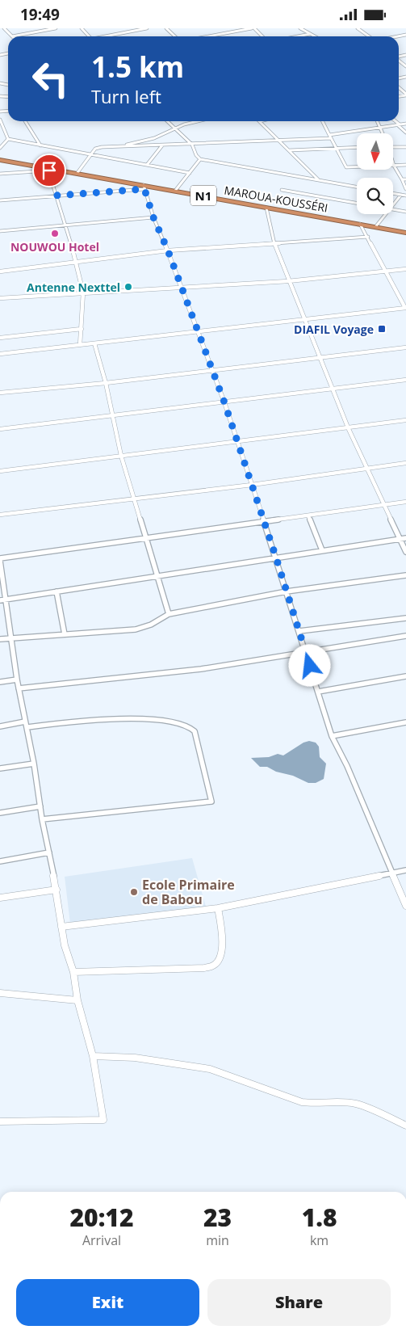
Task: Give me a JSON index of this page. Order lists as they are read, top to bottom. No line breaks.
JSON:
{"streets":{"highway":["N1","MAROUA-KOUSSÉRI"]},"places":{"other":["NOUWOU Hotel","Antenne Nexttel","Ecole Primaire de Babou"],"transit":["DIAFIL Voyage"]},"north":"bottom","page":{"status":"19:49","turn":["1.5 km","Turn left"],"eta":["20:12","Arrival","23","min","1.8","km"],"buttons":["Exit","Share"]}}
